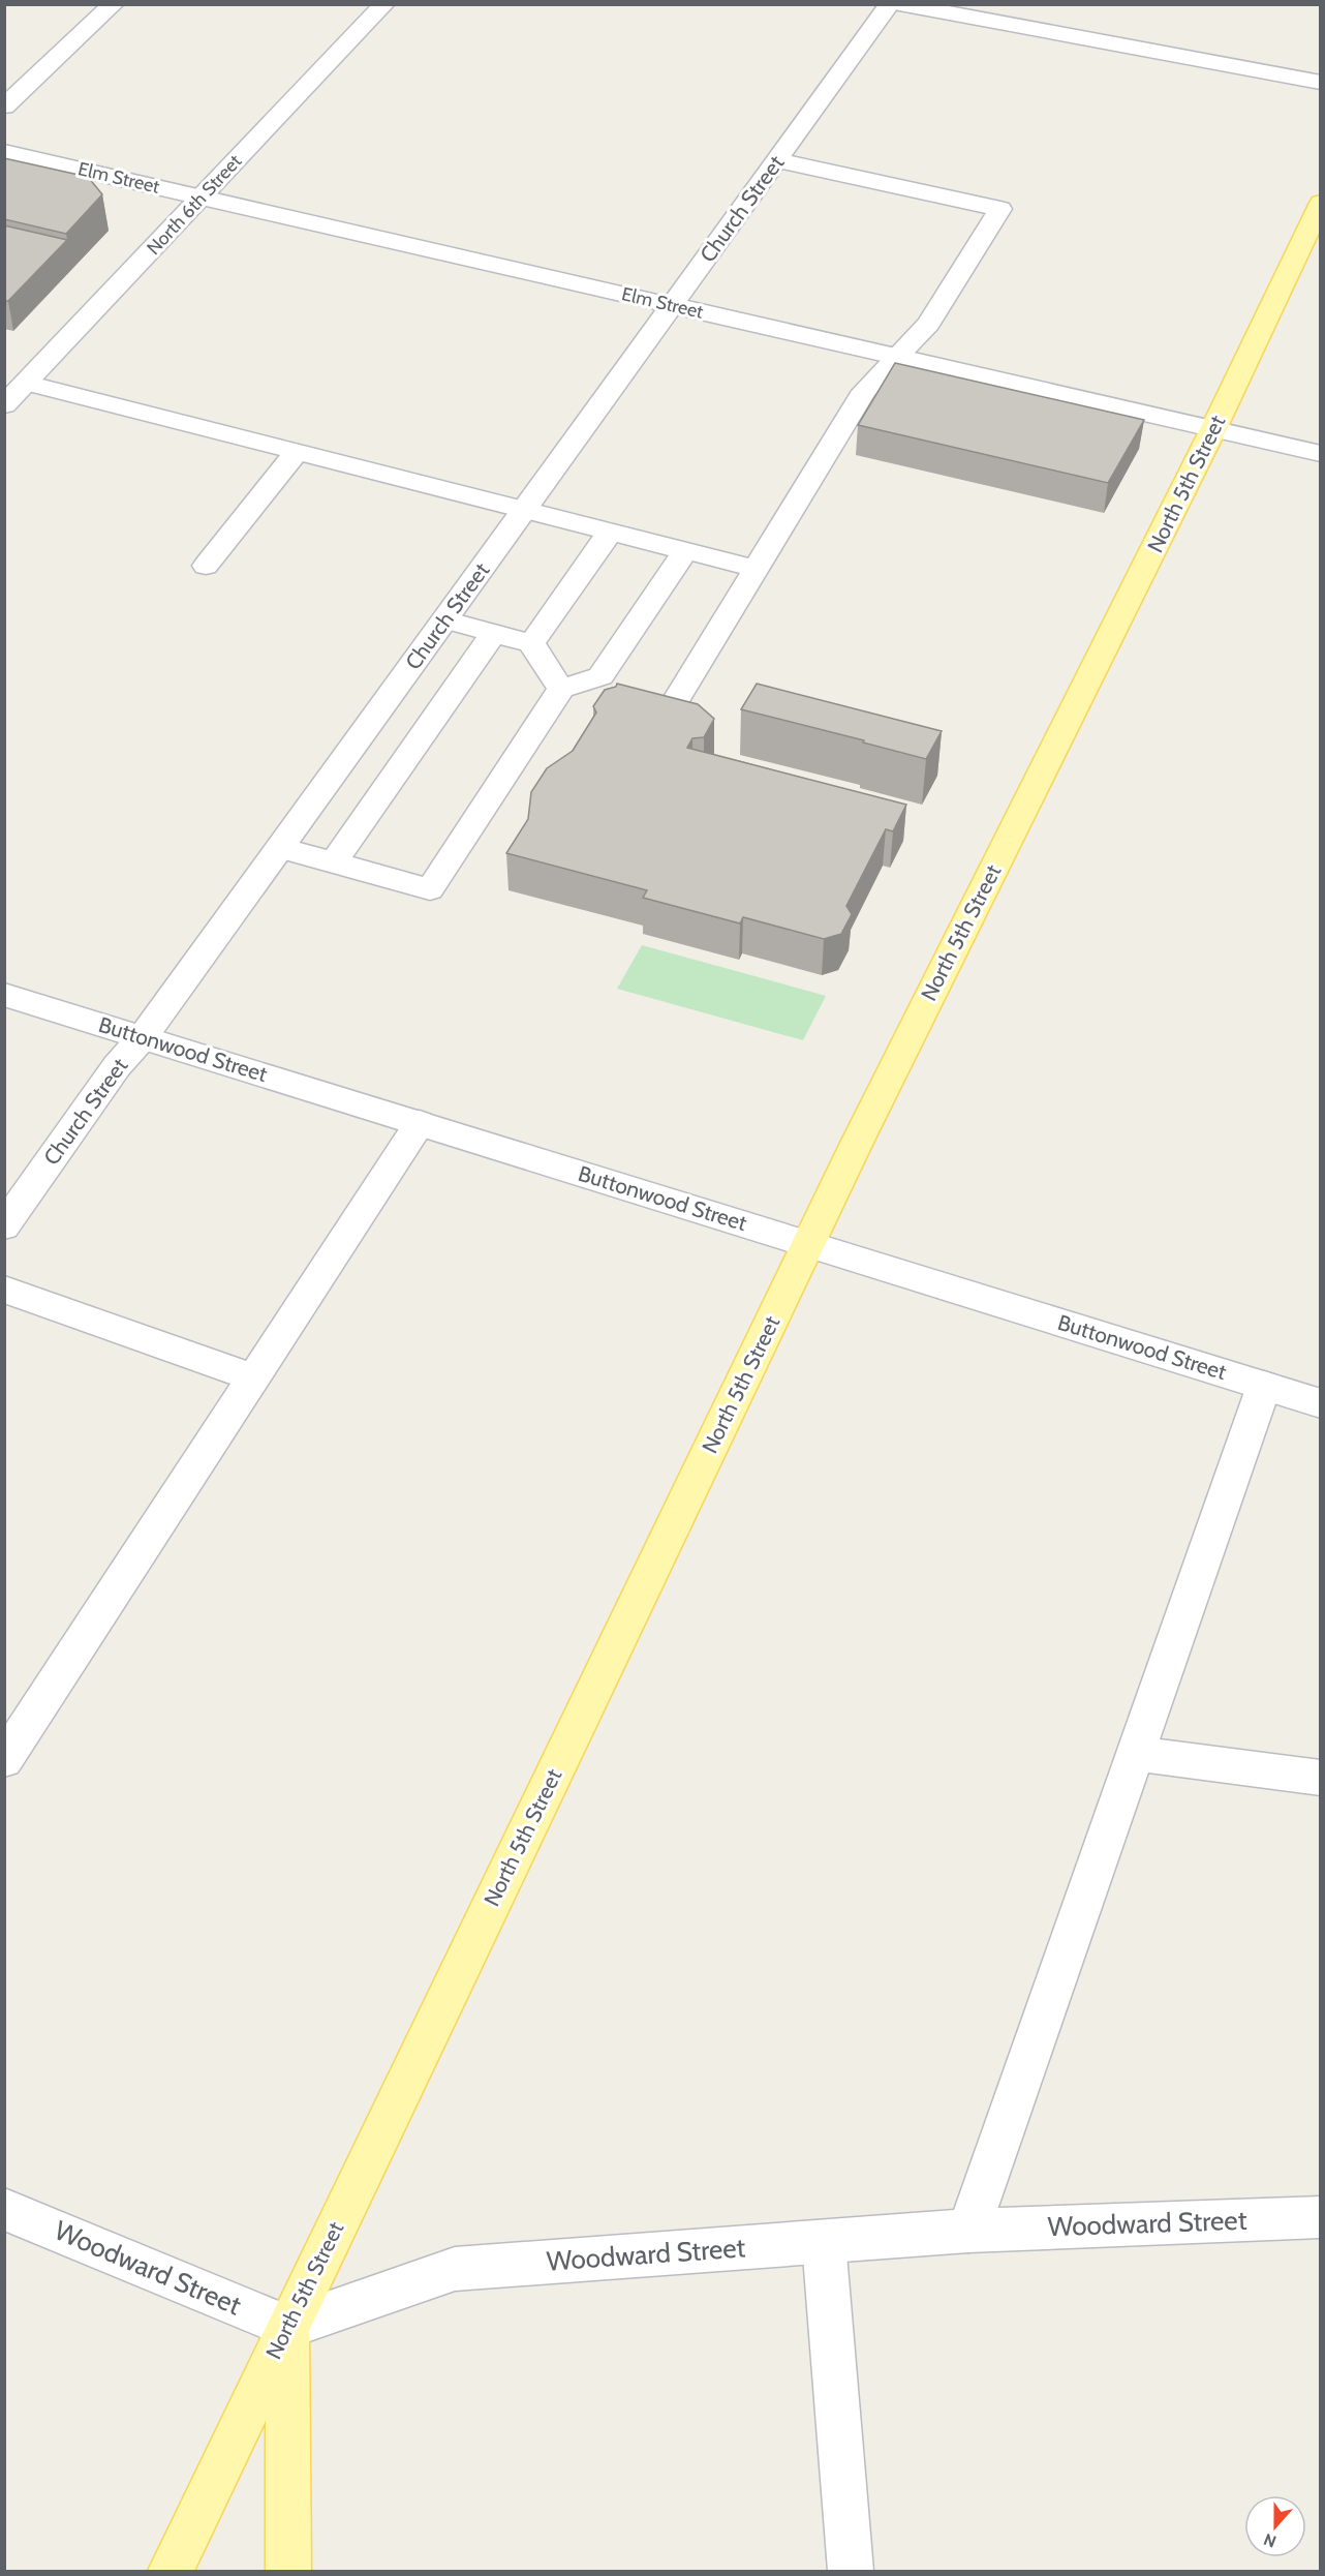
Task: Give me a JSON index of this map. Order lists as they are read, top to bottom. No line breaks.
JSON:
{"streets":{"main road":["North 5th Street"],"street":["Elm Street","North 6th Street","Church Street","Buttonwood Street","Woodward Street"]},"crossings":[["Elm Street","North 6th Street"],["Elm Street","Church Street"],["Elm Street","North 5th Street"],["Church Street","Buttonwood Street"],["North 5th Street","Buttonwood Street"],["North 5th Street","Woodward Street"]],"north":"bottom"}
